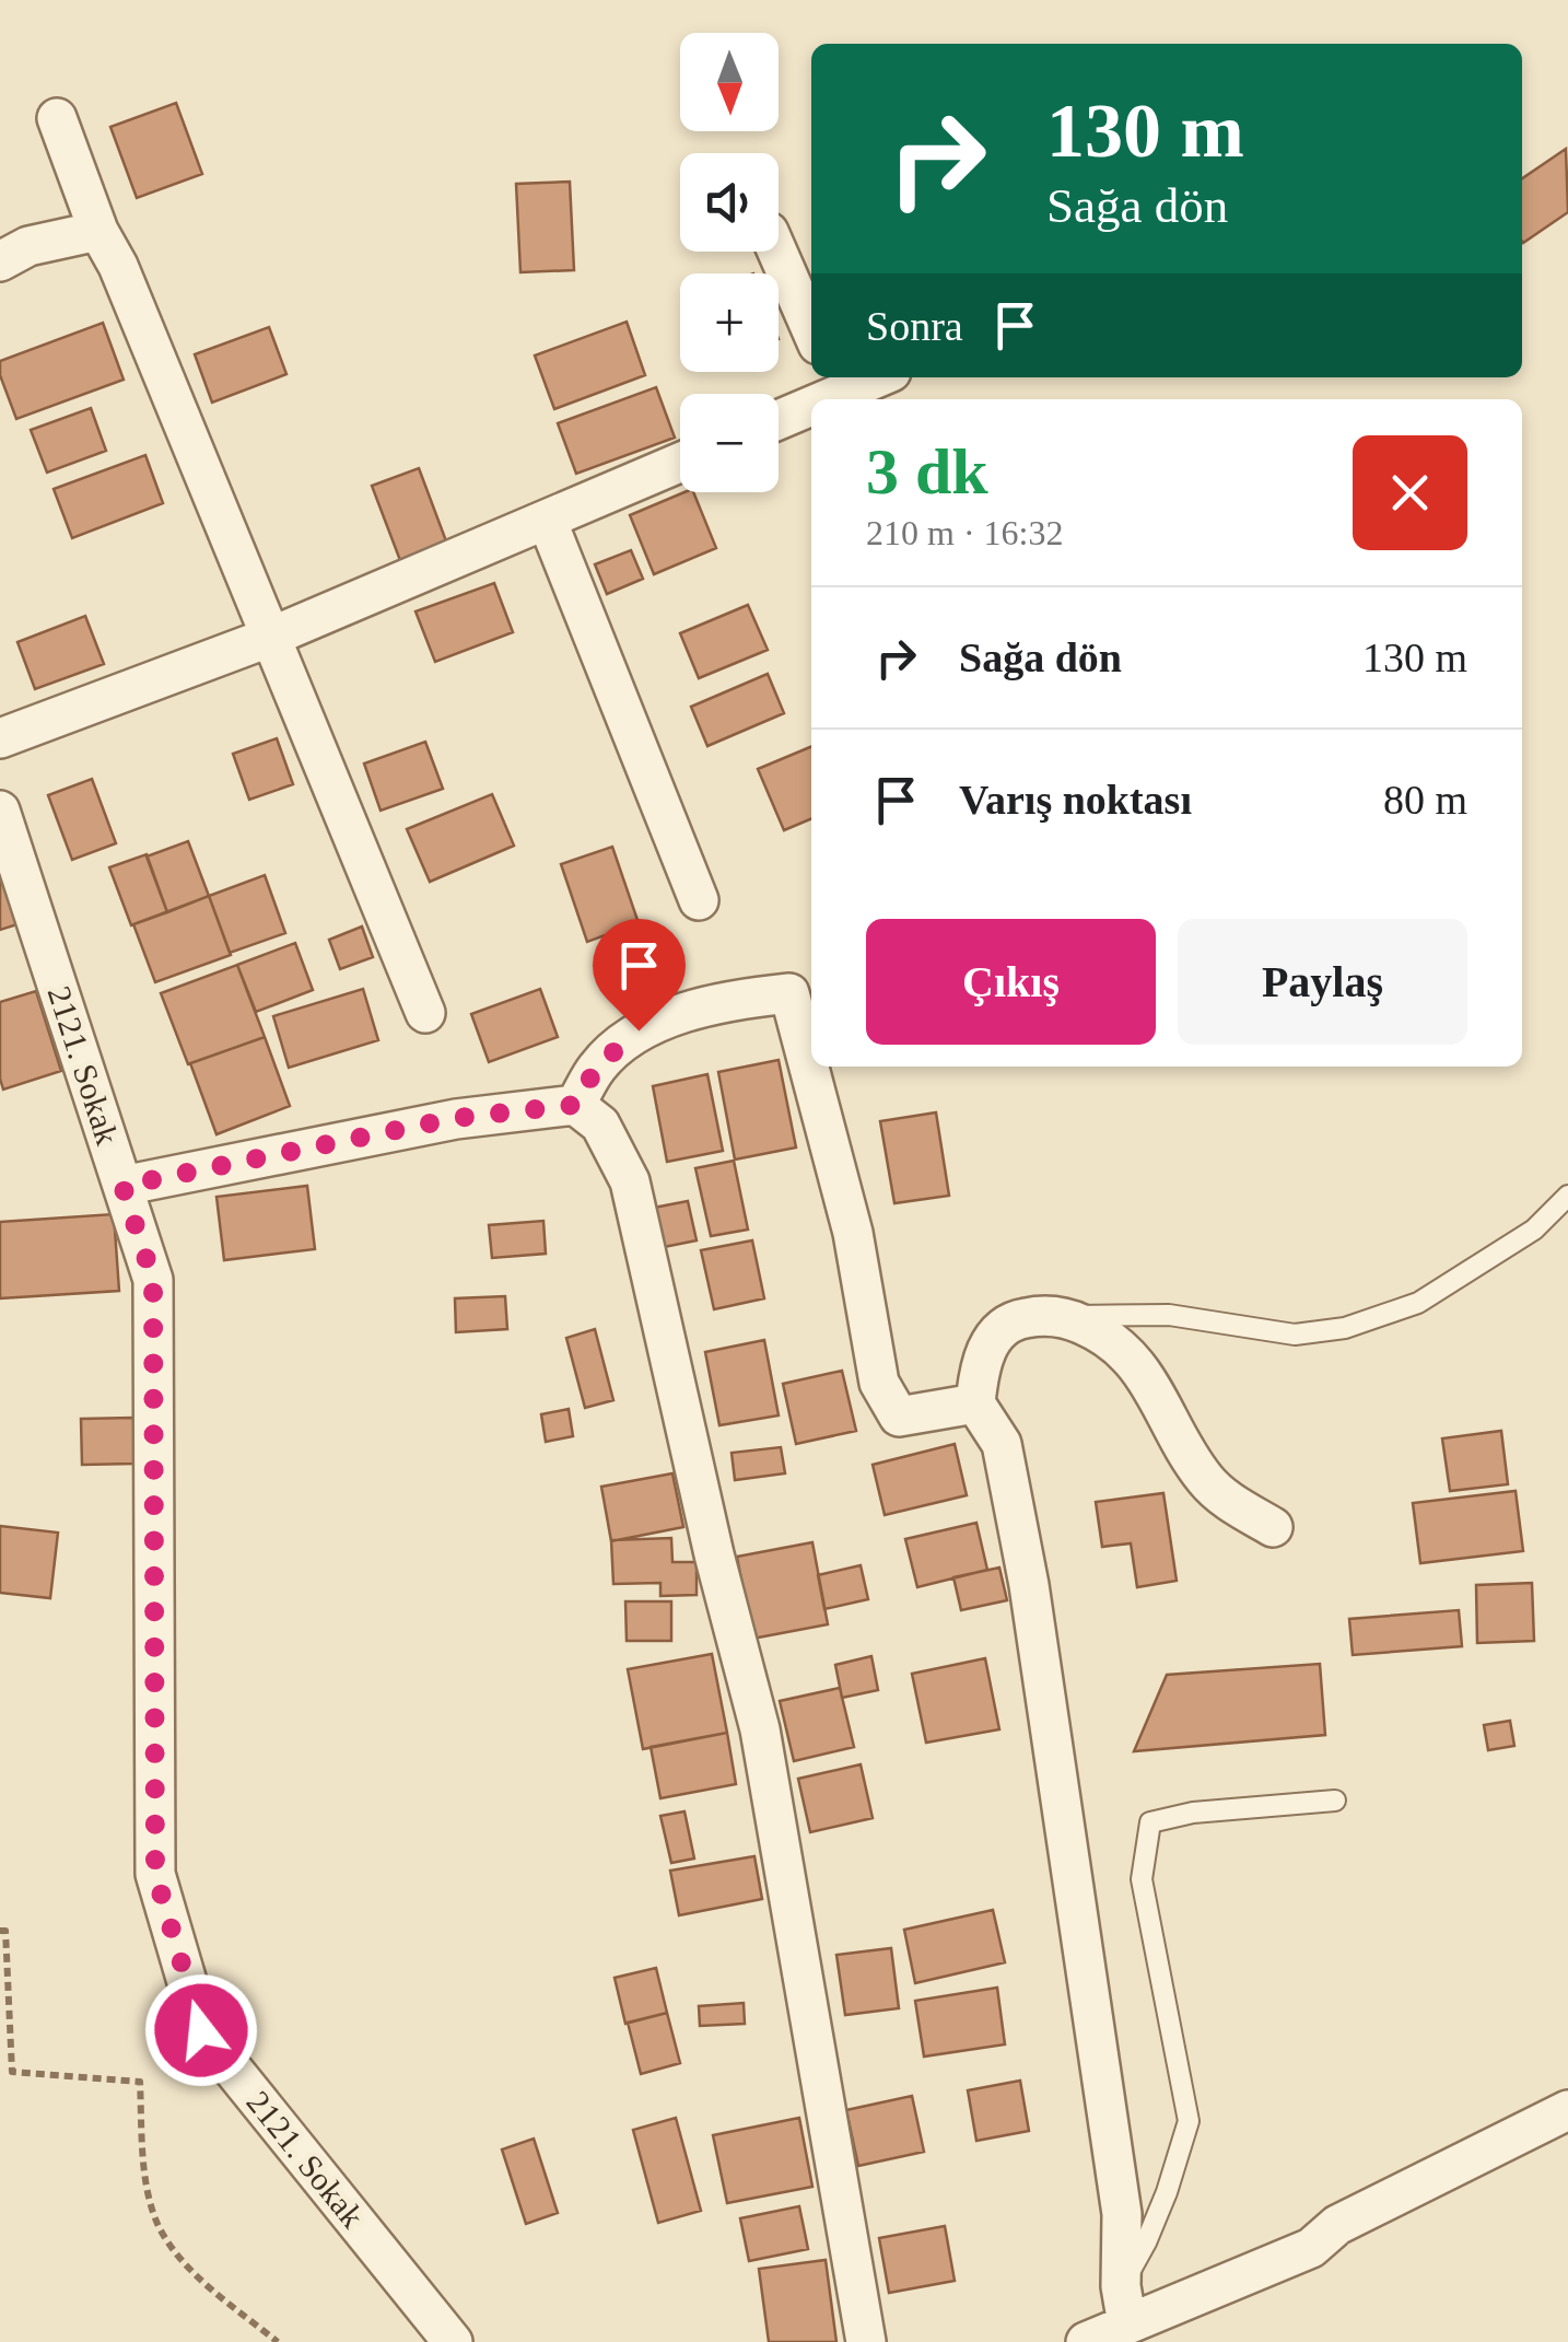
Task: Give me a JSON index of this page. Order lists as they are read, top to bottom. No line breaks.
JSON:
{"streets":{"street":["2121. Sokak"]},"north":"bottom","page":{"map_buttons":["+","−"],"turn":["130 m","Sağa dön"],"then":"Sonra","heading":["3 dk","210 m · 16:32"],"list":[{"name":"Sağa dön","value":"130 m"},{"name":"Varış noktası","value":"80 m"}],"buttons":["Çıkış","Paylaş"]}}
